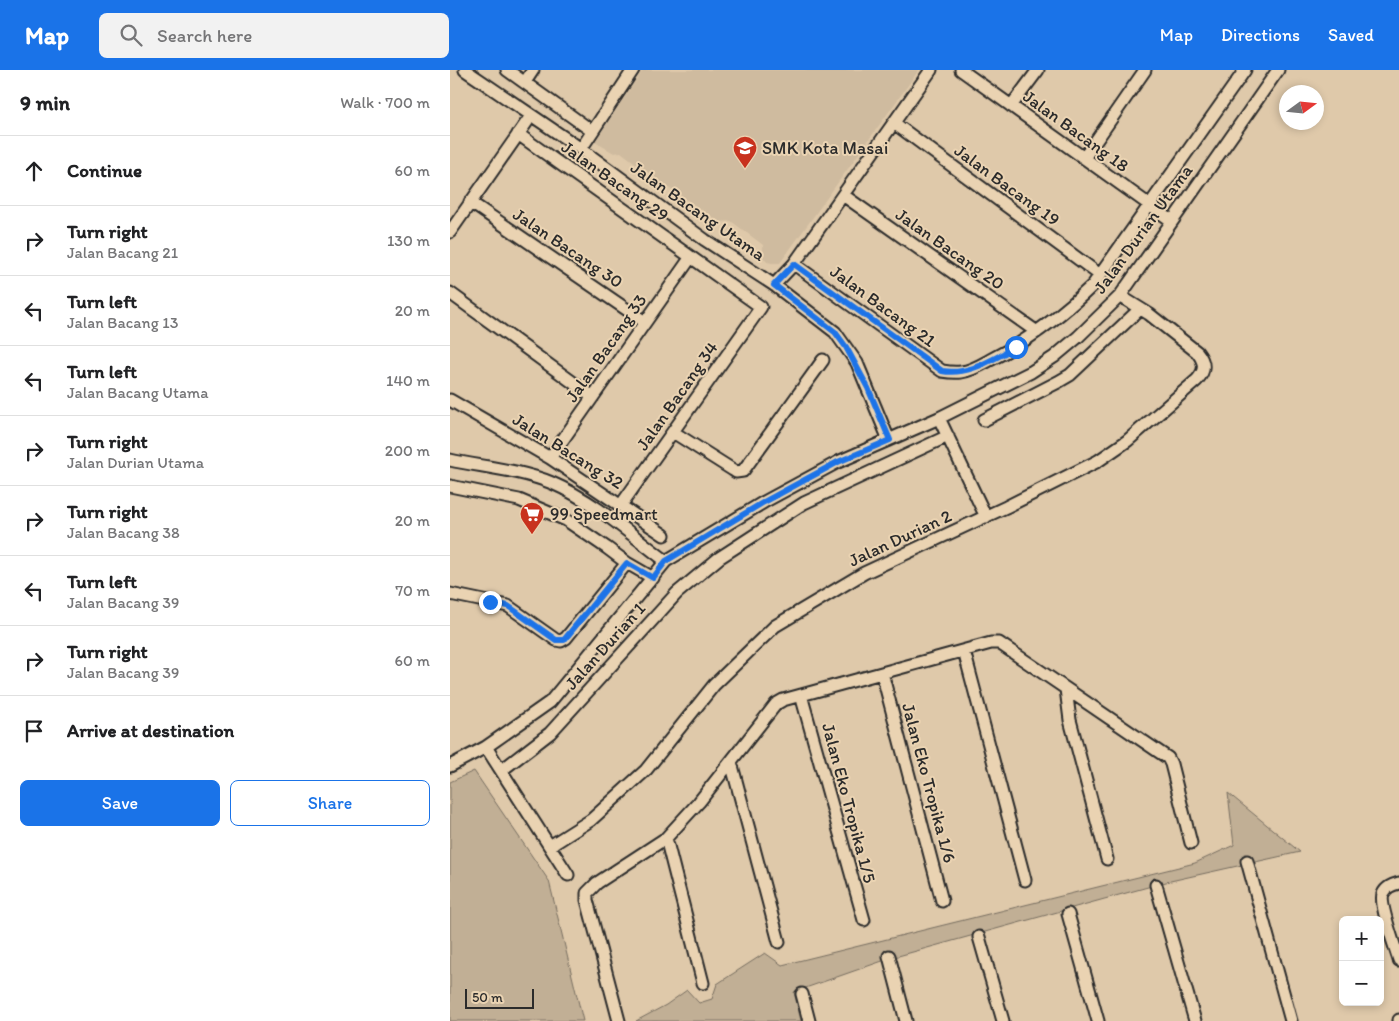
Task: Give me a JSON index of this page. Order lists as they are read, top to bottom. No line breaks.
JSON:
{"streets":{"street":["Jalan Bacang 18","Jalan Bacang 29","Jalan Bacang 19","Jalan Bacang Utama","Jalan Durian Utama","Jalan Bacang 30","Jalan Bacang 20","Jalan Bacang 21","Jalan Bacang 33","Jalan Bacang 34","Jalan Bacang 32","Jalan Durian 2","Jalan Durian 1","Jalan Eko Tropika 1/6","Jalan Eko Tropika 1/5"]},"crossings":[["Jalan Bacang 18","Jalan Durian Utama"],["Jalan Bacang 29","Jalan Bacang 33"],["Jalan Bacang 29","Jalan Bacang 34"],["Jalan Bacang Utama","Jalan Durian Utama"],["Jalan Durian Utama","Jalan Durian 2"],["Jalan Bacang 30","Jalan Bacang 33"],["Jalan Bacang 20","Jalan Bacang 21"],["Jalan Bacang 33","Jalan Bacang 32"],["Jalan Bacang 34","Jalan Bacang 32"]],"places":{"school or university":["SMK Kota Masai"],"supermarket":["99 Speedmart"]},"scale_bar":"50 m","north":"right","page":{"header":"Map","search":"Search here","nav":["Map","Directions","Saved"],"heading":["9 min","Walk · 700 m"],"list":[["Continue","60 m"],["Turn right","Jalan Bacang 21","130 m"],["Turn left","Jalan Bacang 13","20 m"],["Turn left","Jalan Bacang Utama","140 m"],["Turn right","Jalan Durian Utama","200 m"],["Turn right","Jalan Bacang 38","20 m"],["Turn left","Jalan Bacang 39","70 m"],["Turn right","Jalan Bacang 39","60 m"],"Arrive at destination"],"buttons":["Save","Share"],"map_buttons":["+","−"],"scale":"50 m"}}
